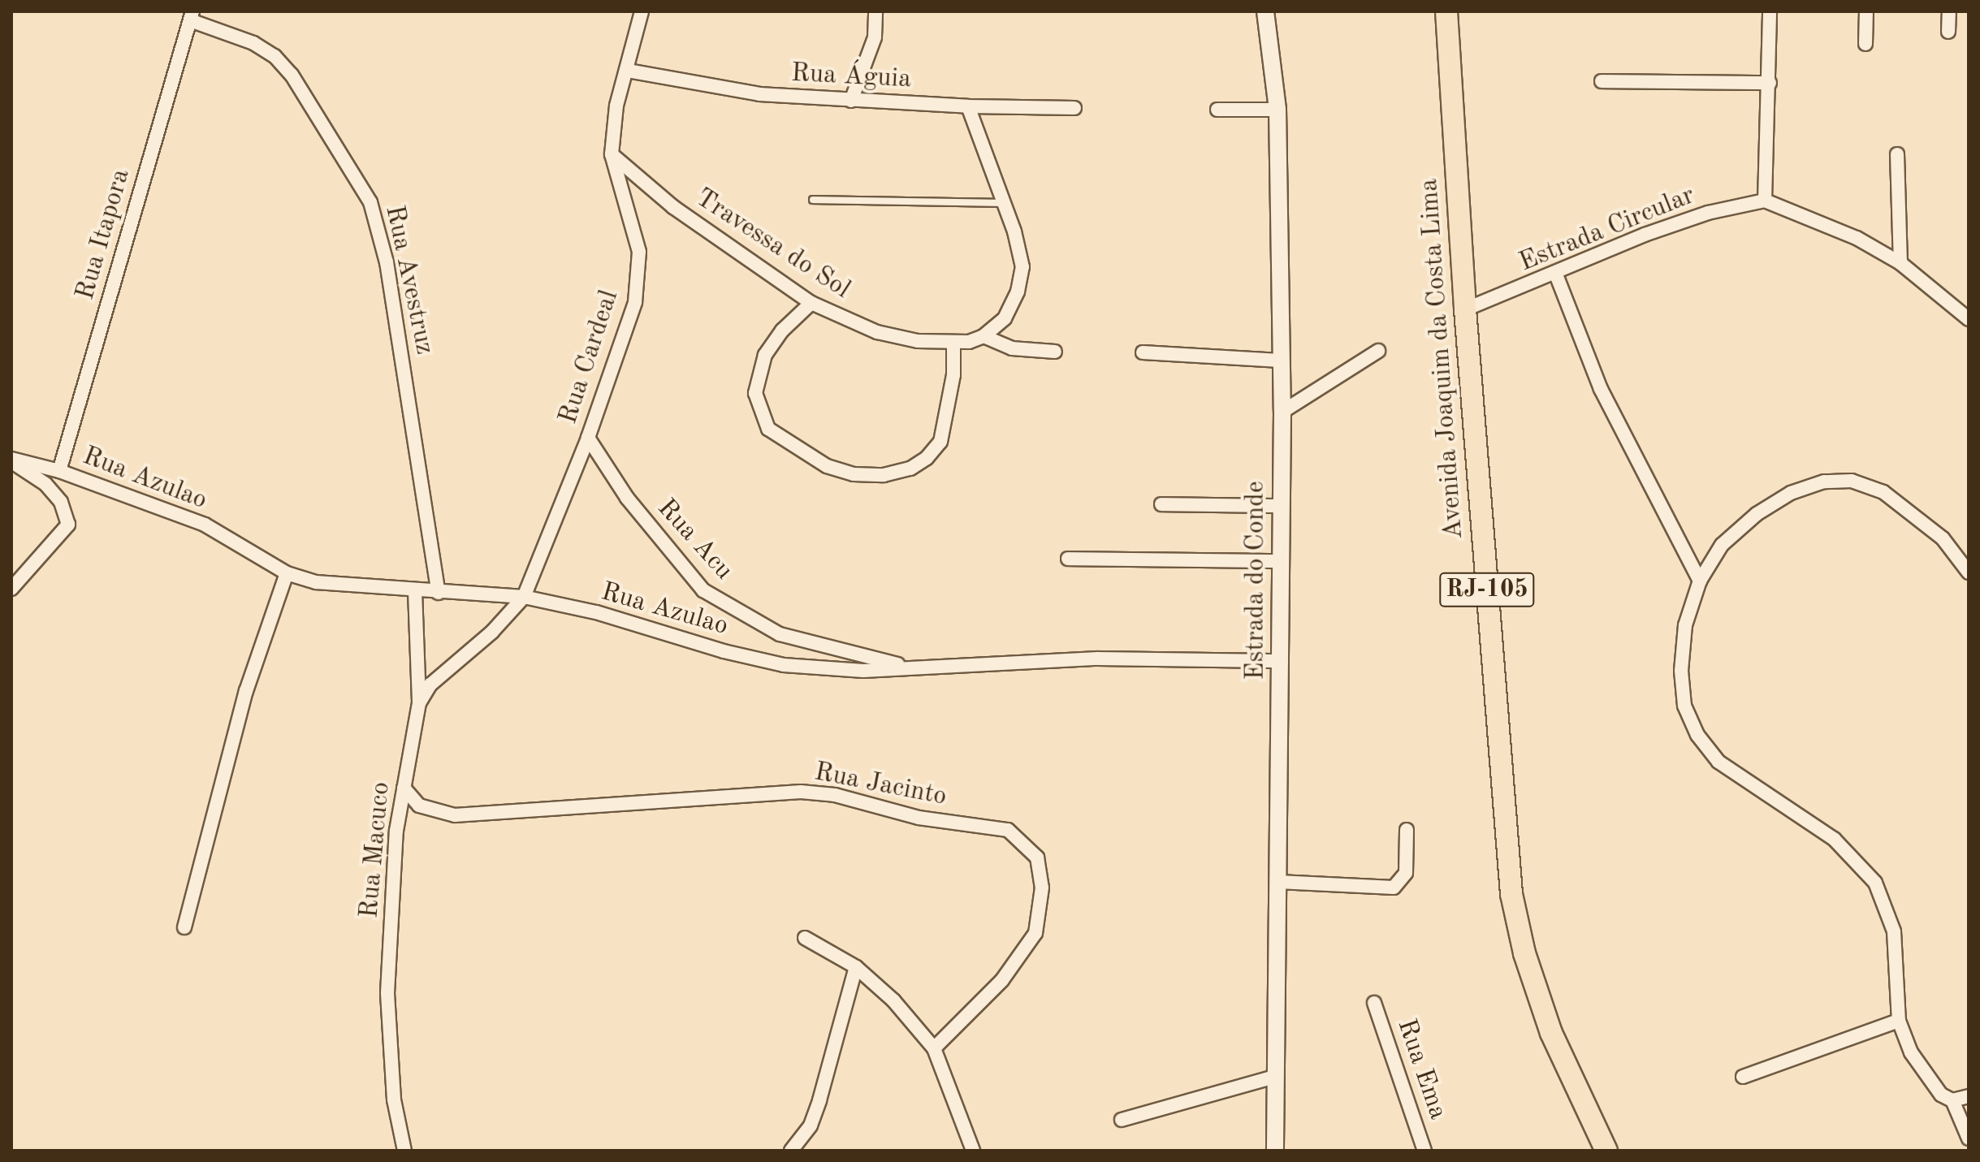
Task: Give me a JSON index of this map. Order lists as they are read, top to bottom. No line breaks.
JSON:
{"streets":{"main road":["Avenida Joaquim da Costa Lima","RJ-105"],"street":["Rua Águia","Estrada Circular","Rua Itapora","Travessa do Sol","Rua Avestruz","Rua Cardeal","Rua Azulao","Rua Acu","Estrada do Conde","Rua Jacinto","Rua Macuco","Rua Ema"]},"crossings":[["Rua Águia","Travessa do Sol"],["Rua Águia","Rua Cardeal"],["Estrada Circular","Avenida Joaquim da Costa Lima"],["Rua Itapora","Rua Avestruz"],["Rua Itapora","Rua Azulao"],["Travessa do Sol","Rua Cardeal"],["Rua Avestruz","Rua Azulao"],["Rua Cardeal","Rua Azulao"],["Rua Cardeal","Rua Acu"],["Rua Cardeal","Rua Macuco"],["Rua Azulao","Rua Acu"],["Rua Azulao","Estrada do Conde"],["Rua Azulao","Rua Macuco"],["Rua Jacinto","Rua Macuco"]]}
